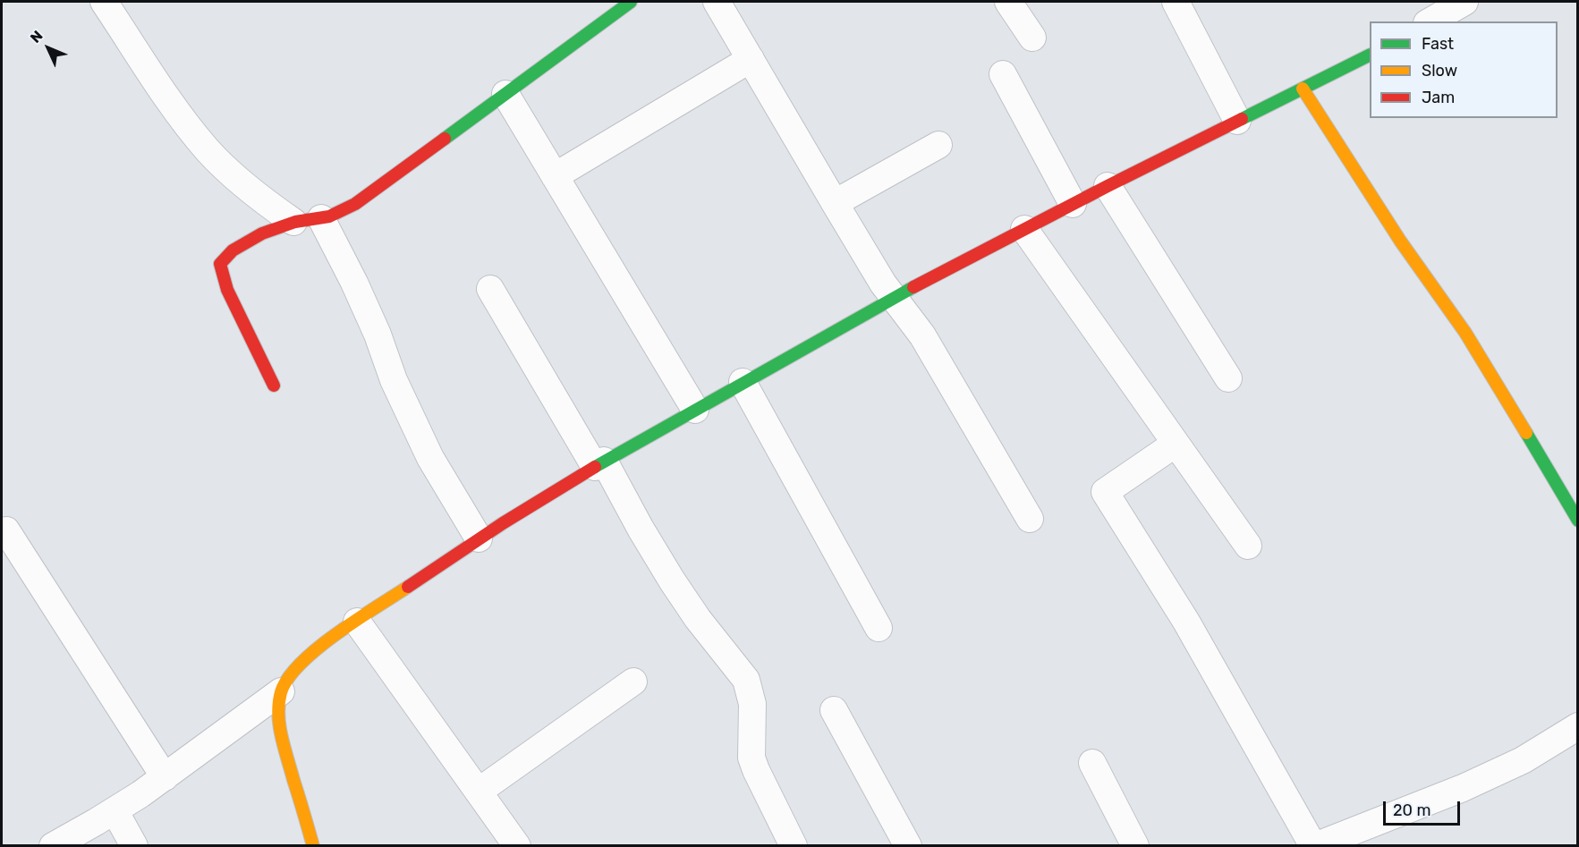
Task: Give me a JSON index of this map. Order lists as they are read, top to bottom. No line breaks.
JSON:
{"legend":["Fast","Slow","Jam"],"scale_bar":"20 m","north":"top left"}
